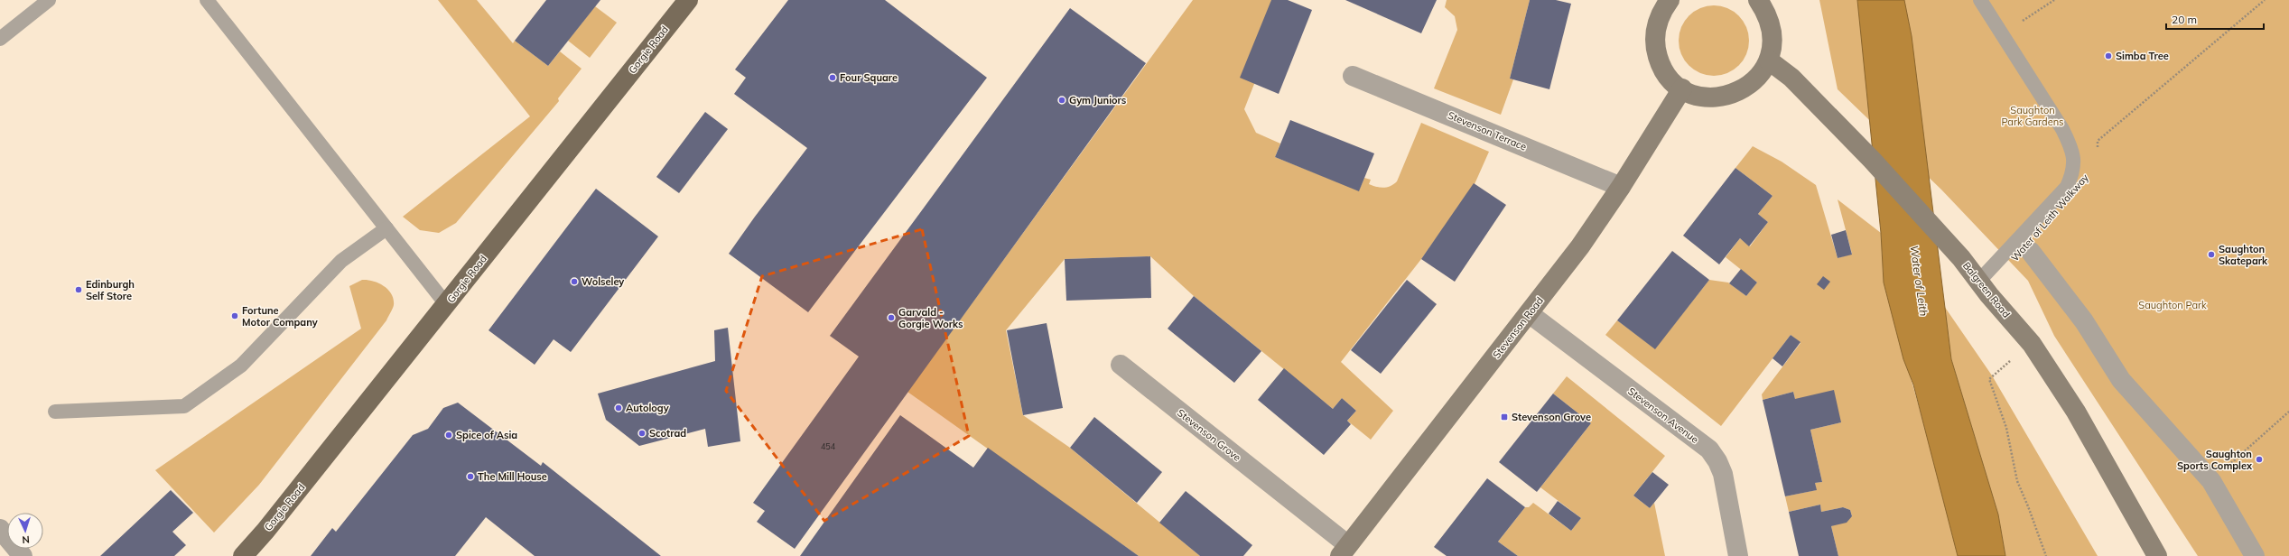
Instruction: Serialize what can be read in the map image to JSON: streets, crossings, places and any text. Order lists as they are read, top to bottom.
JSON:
{
  "streets": {
    "main road": ["Gorgie Road"],
    "street": [
      "Stevenson Terrace",
      "Balgreen Road",
      "Stevenson Road",
      "Stevenson Avenue",
      "Stevenson Grove"
    ]
  },
  "crossings": [
    ["Stevenson Terrace", "Stevenson Road"],
    ["Stevenson Road", "Stevenson Avenue"],
    ["Stevenson Road", "Stevenson Grove"]
  ],
  "water": ["Water of Leith"],
  "parks": ["Saughton Park Gardens", "Saughton Park"],
  "places": {
    "other": [
      "Simba Tree",
      "Four Square",
      "Gym Juniors",
      "Saughton Skatepark",
      "Wolseley",
      "Edinburgh Self Store",
      "Fortune Motor Company",
      "Garvald - Gorgie Works",
      "Autology",
      "Scotrad",
      "Spice of Asia",
      "Saughton Sports Complex",
      "The Mill House"
    ],
    "transit": ["Stevenson Grove"]
  },
  "house_numbers": ["454"],
  "scale_bar": "20 m",
  "north": "bottom"
}
